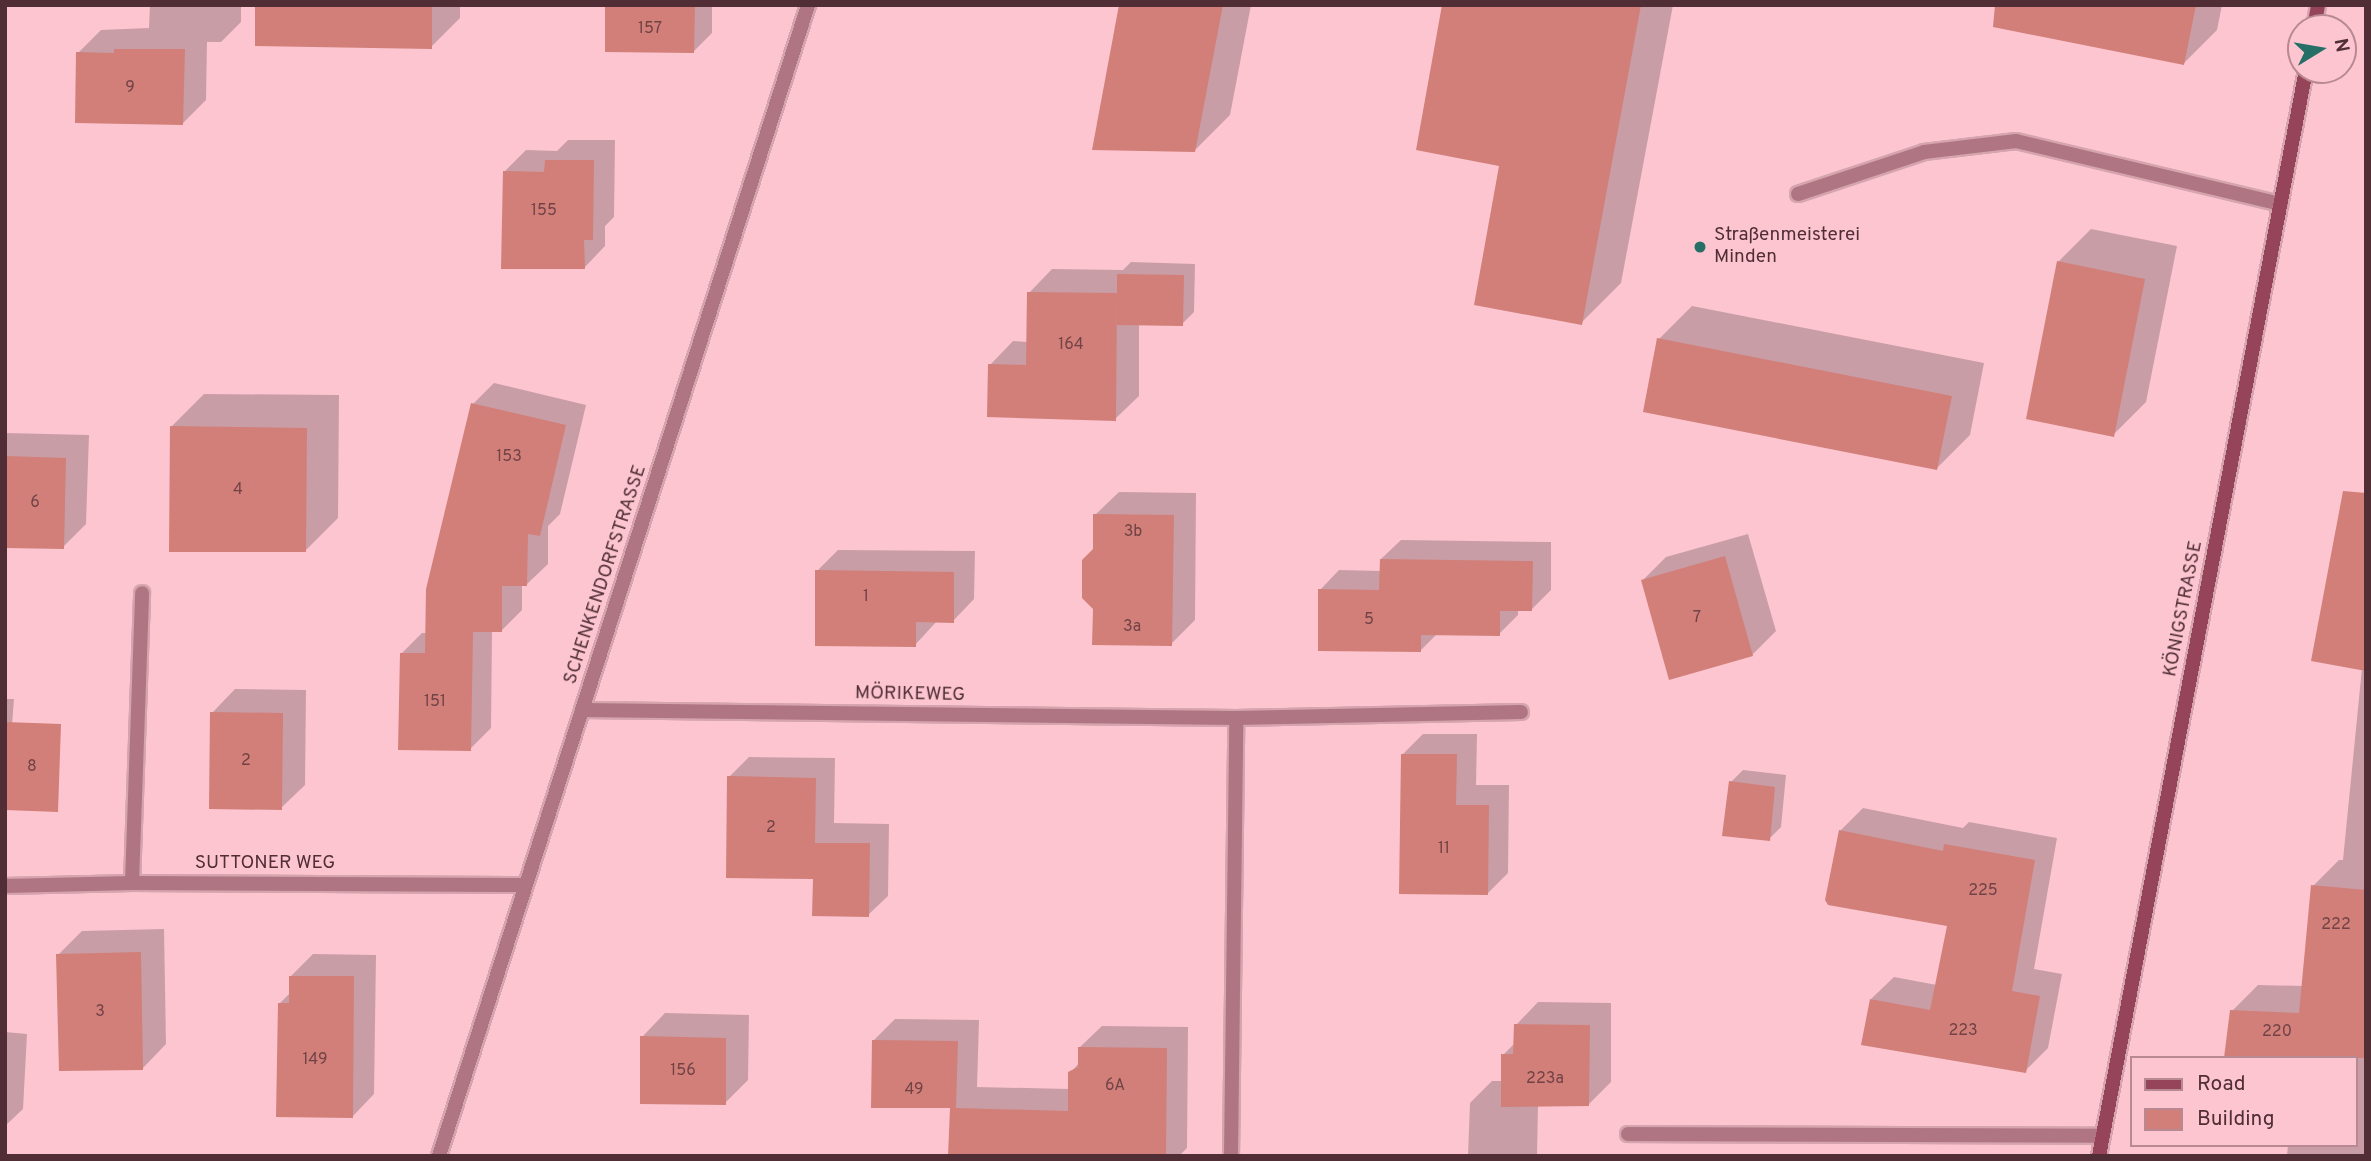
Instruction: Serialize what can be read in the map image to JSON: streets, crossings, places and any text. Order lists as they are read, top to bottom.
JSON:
{
  "streets": {
    "main road": ["KÖNIGSTRASSE"],
    "street": ["SCHENKENDORFSTRASSE", "MÖRIKEWEG", "SUTTONER WEG"]
  },
  "crossings": [
    ["SCHENKENDORFSTRASSE", "MÖRIKEWEG"],
    ["SCHENKENDORFSTRASSE", "SUTTONER WEG"]
  ],
  "places": ["Straßenmeisterei Minden"],
  "house_numbers": [
    "157",
    "9",
    "155",
    "164",
    "153",
    "4",
    "6",
    "3b",
    "1",
    "7",
    "5",
    "3a",
    "151",
    "2",
    "8",
    "2",
    "11",
    "225",
    "222",
    "3",
    "223",
    "220",
    "149",
    "156",
    "223a",
    "6A",
    "49"
  ],
  "legend": ["Road", "Building"],
  "north": "right"
}
